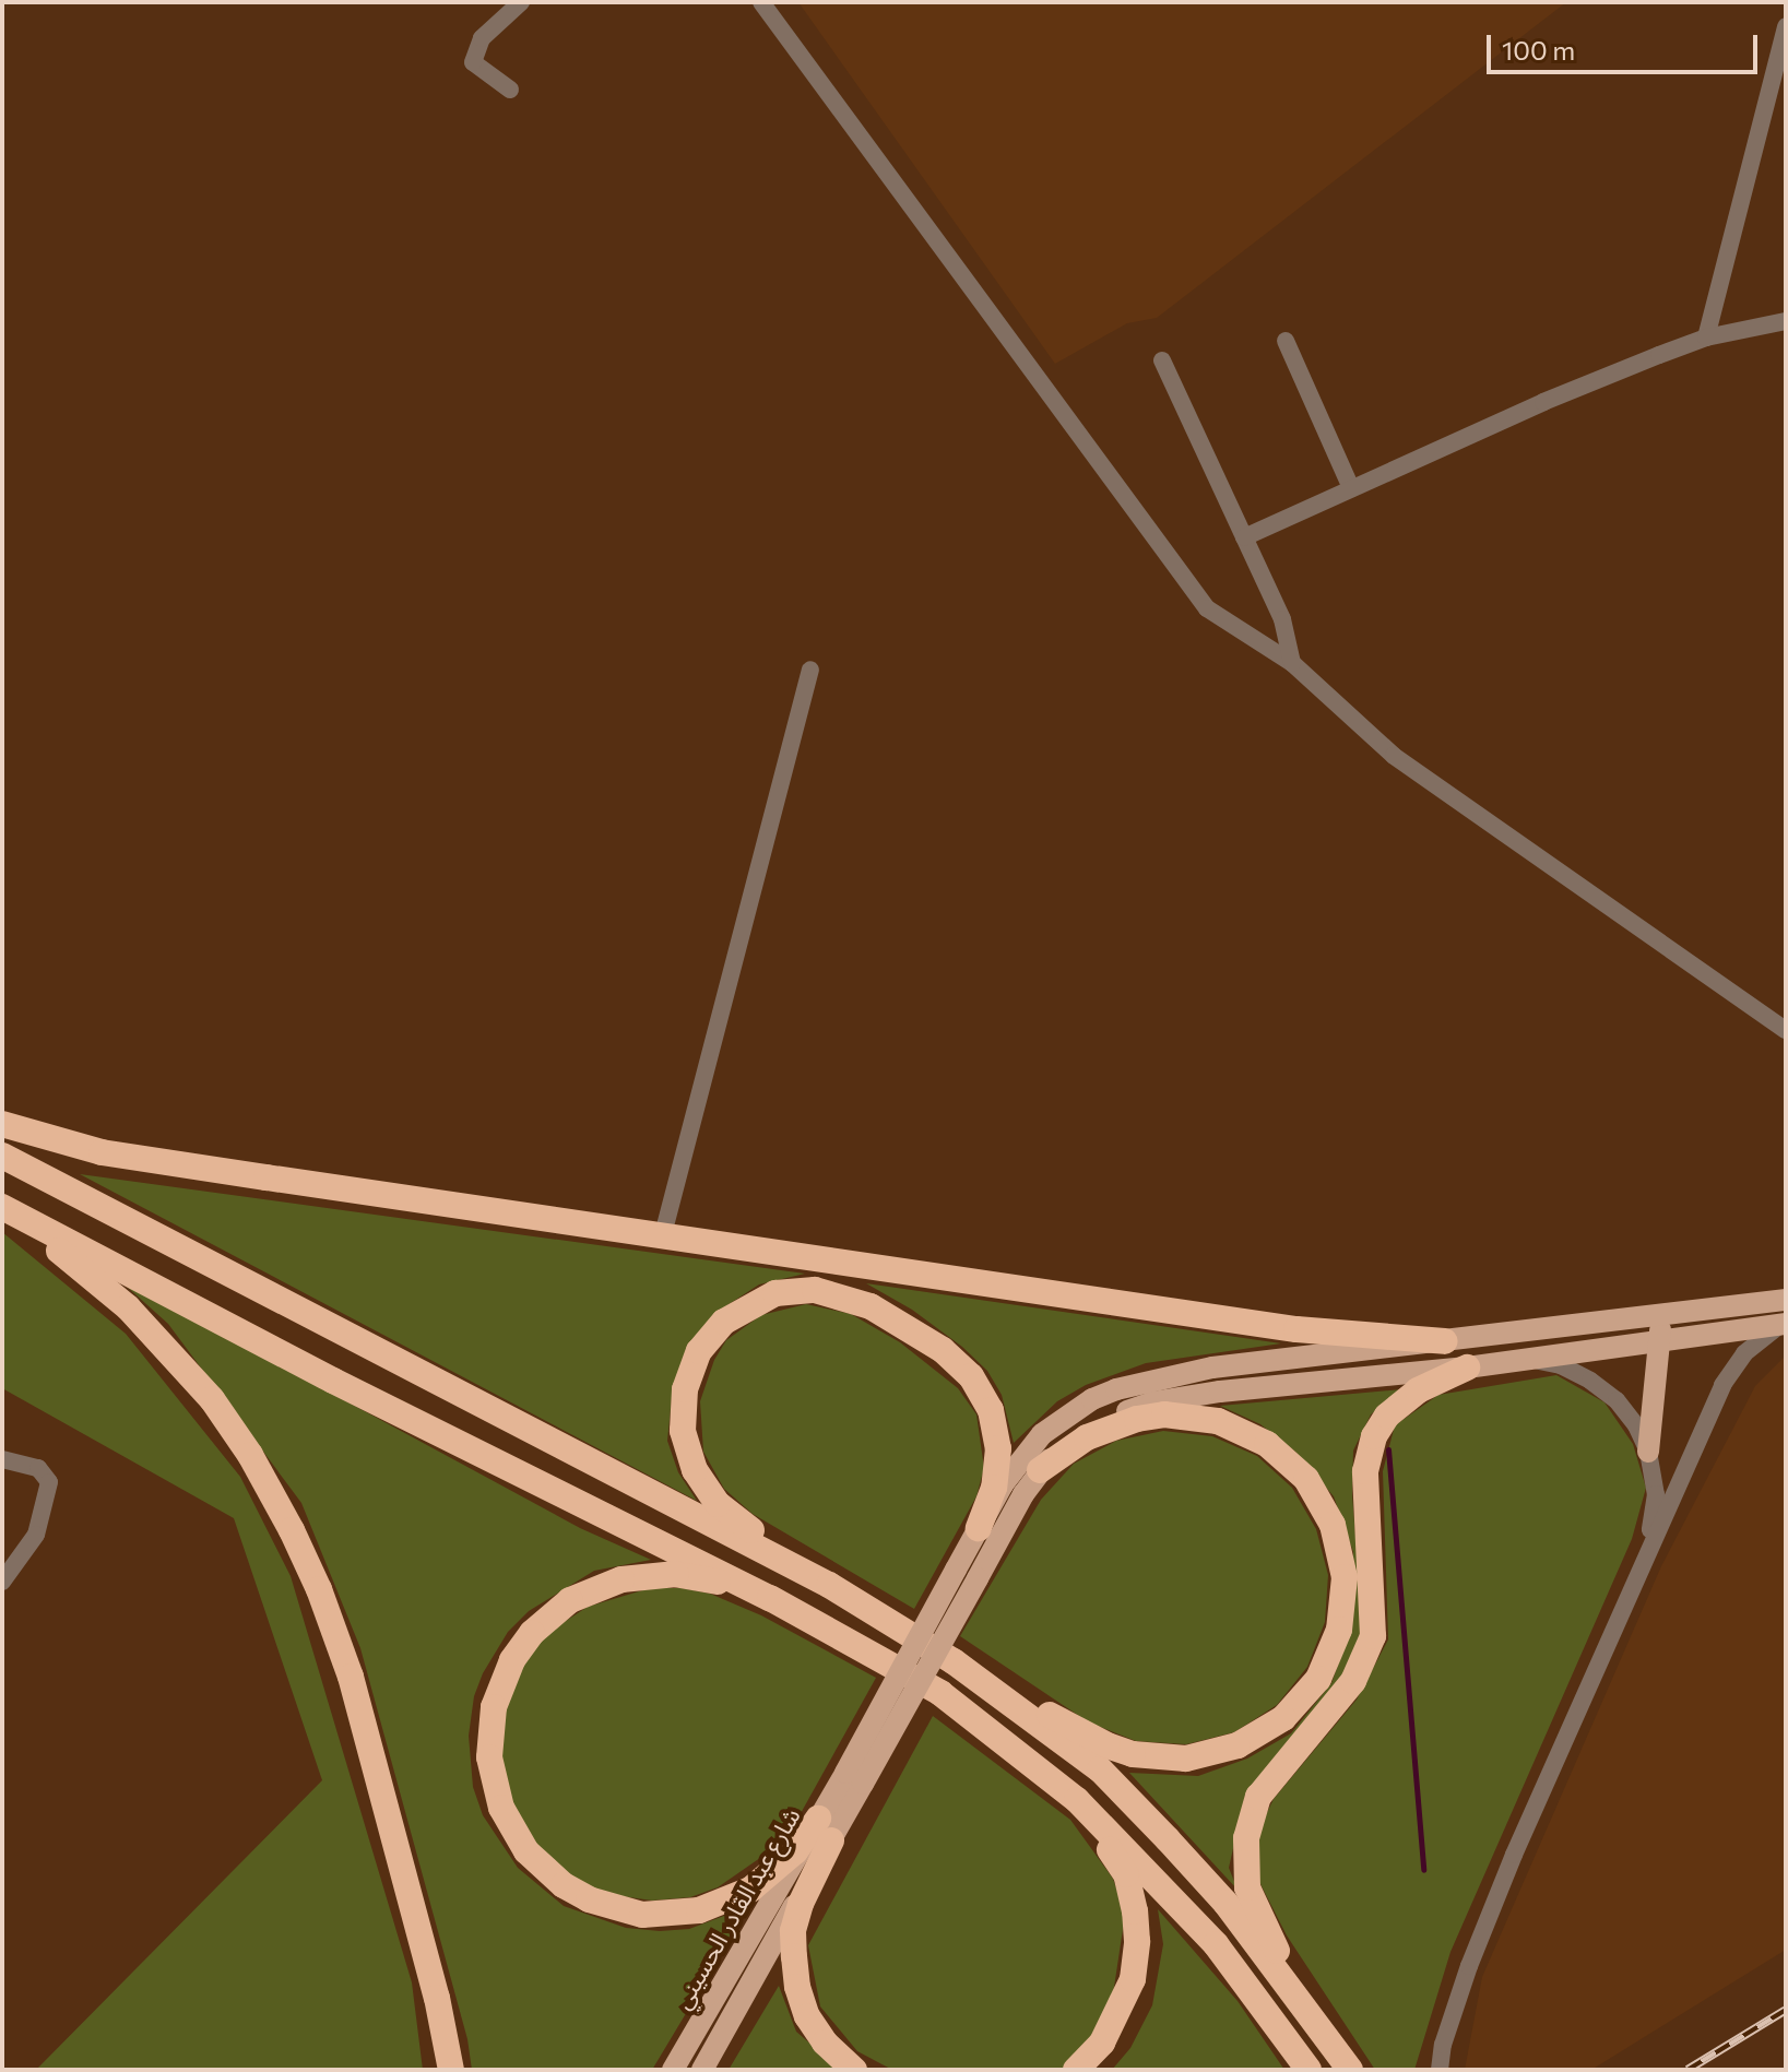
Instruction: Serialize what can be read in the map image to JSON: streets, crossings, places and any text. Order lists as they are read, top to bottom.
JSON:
{
  "streets": {
    "main road": ["شارع عبد القادر الحسيني"]
  },
  "scale_bar": "100 m"
}
